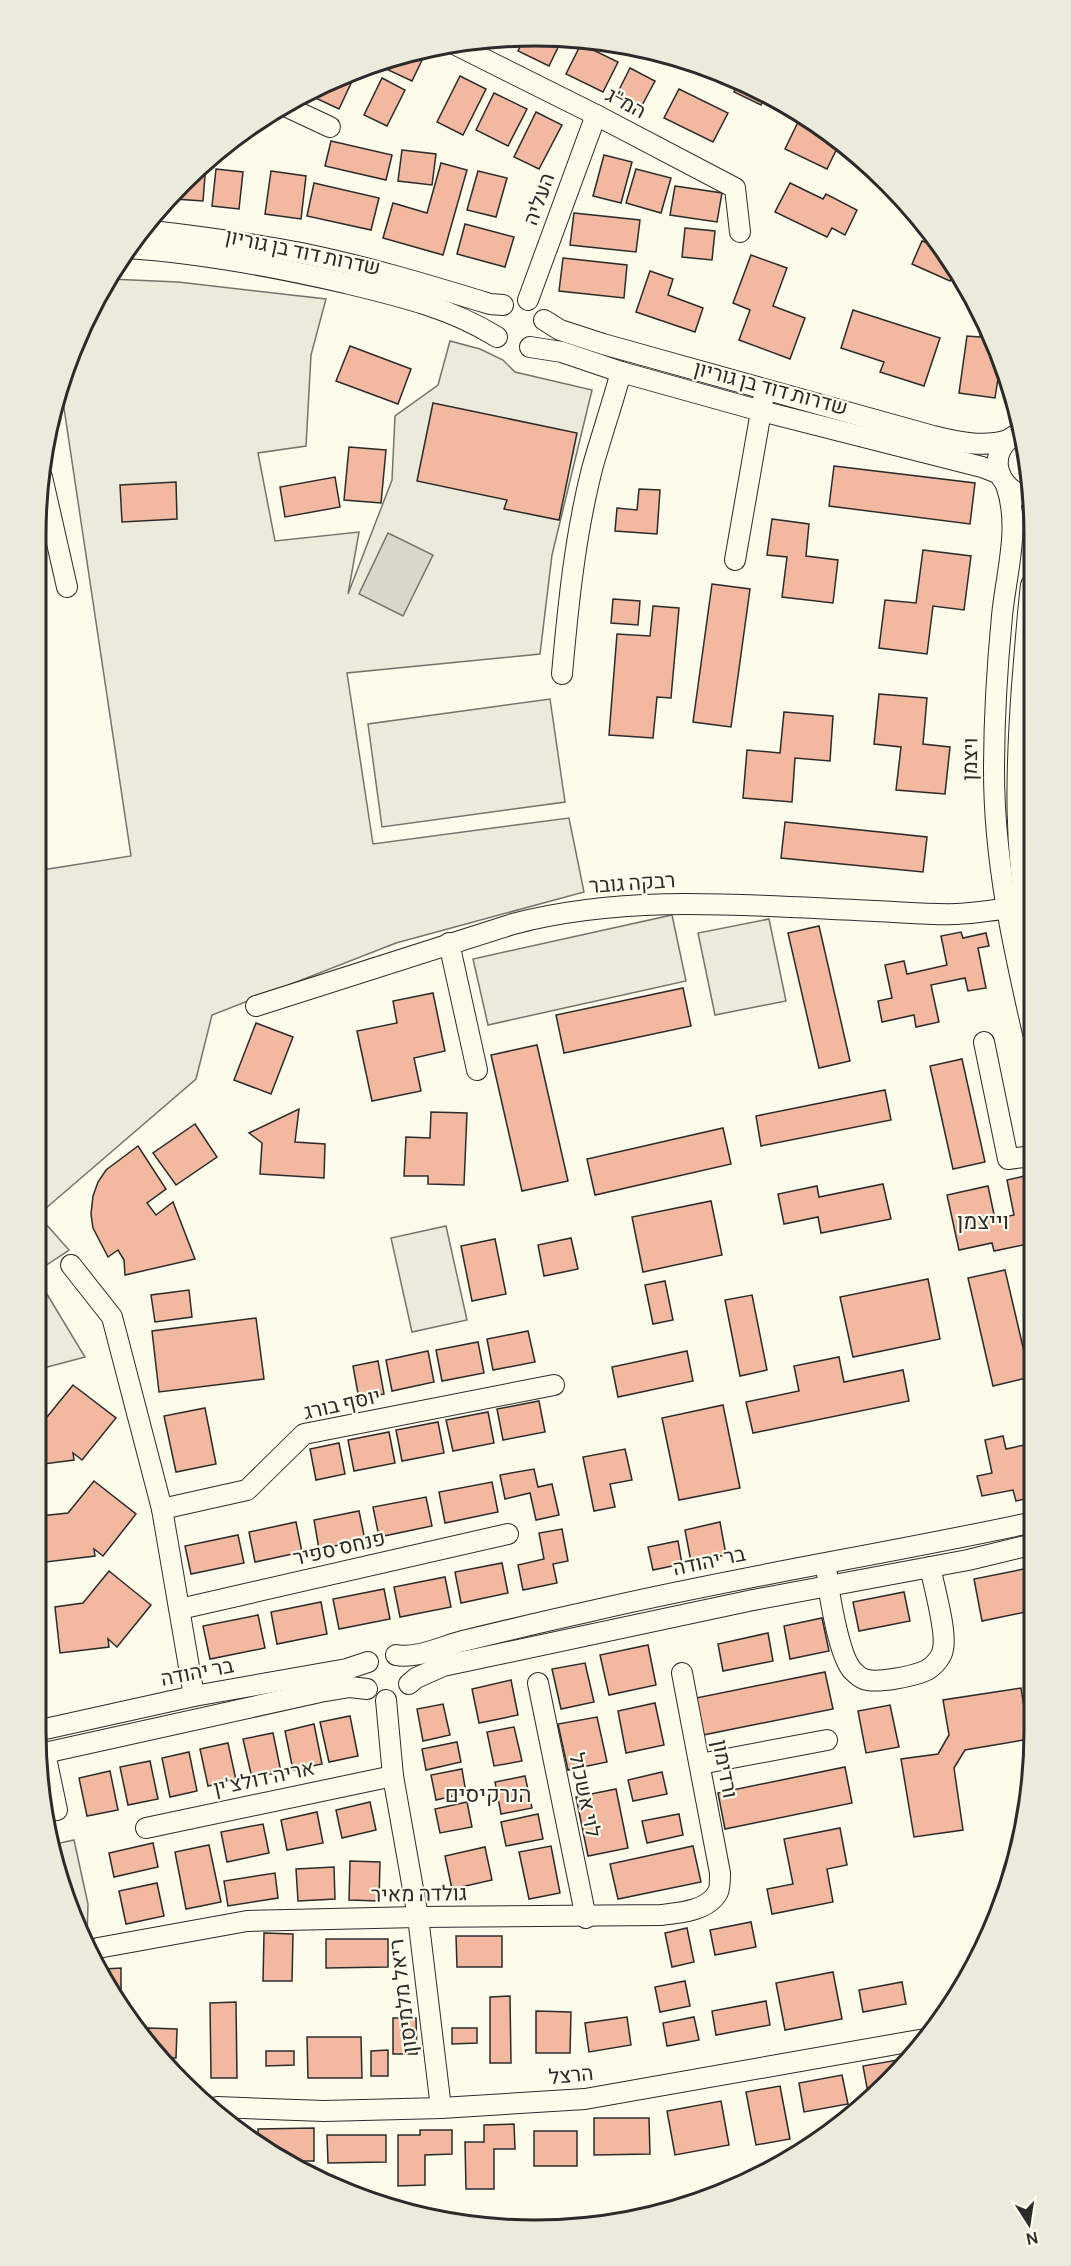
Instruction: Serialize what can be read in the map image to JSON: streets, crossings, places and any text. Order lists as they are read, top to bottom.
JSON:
{
  "streets": {
    "street": [
      "המ\"ג",
      "העליה",
      "שדרות דוד בן גוריון",
      "ויצמן",
      "רבקה גובר",
      "יוסף בורג",
      "פנחס ספיר",
      "בר יהודה",
      "ורדימון",
      "אריה דולצ'ין",
      "לוי אשכול",
      "גולדה מאיר",
      "ריאל מלמיסון",
      "הרצל"
    ]
  },
  "crossings": [
    ["המ\"ג", "העליה"],
    ["העליה", "שדרות דוד בן גוריון"],
    ["שדרות דוד בן גוריון", "ויצמן"],
    ["ויצמן", "רבקה גובר"],
    ["בר יהודה", "ריאל מלמיסון"],
    ["ורדימון", "גולדה מאיר"],
    ["אריה דולצ'ין", "ריאל מלמיסון"],
    ["לוי אשכול", "גולדה מאיר"],
    ["גולדה מאיר", "ריאל מלמיסון"],
    ["ריאל מלמיסון", "הרצל"]
  ],
  "districts": ["וייצמן", "הנרקיסים"],
  "north": "bottom"
}
